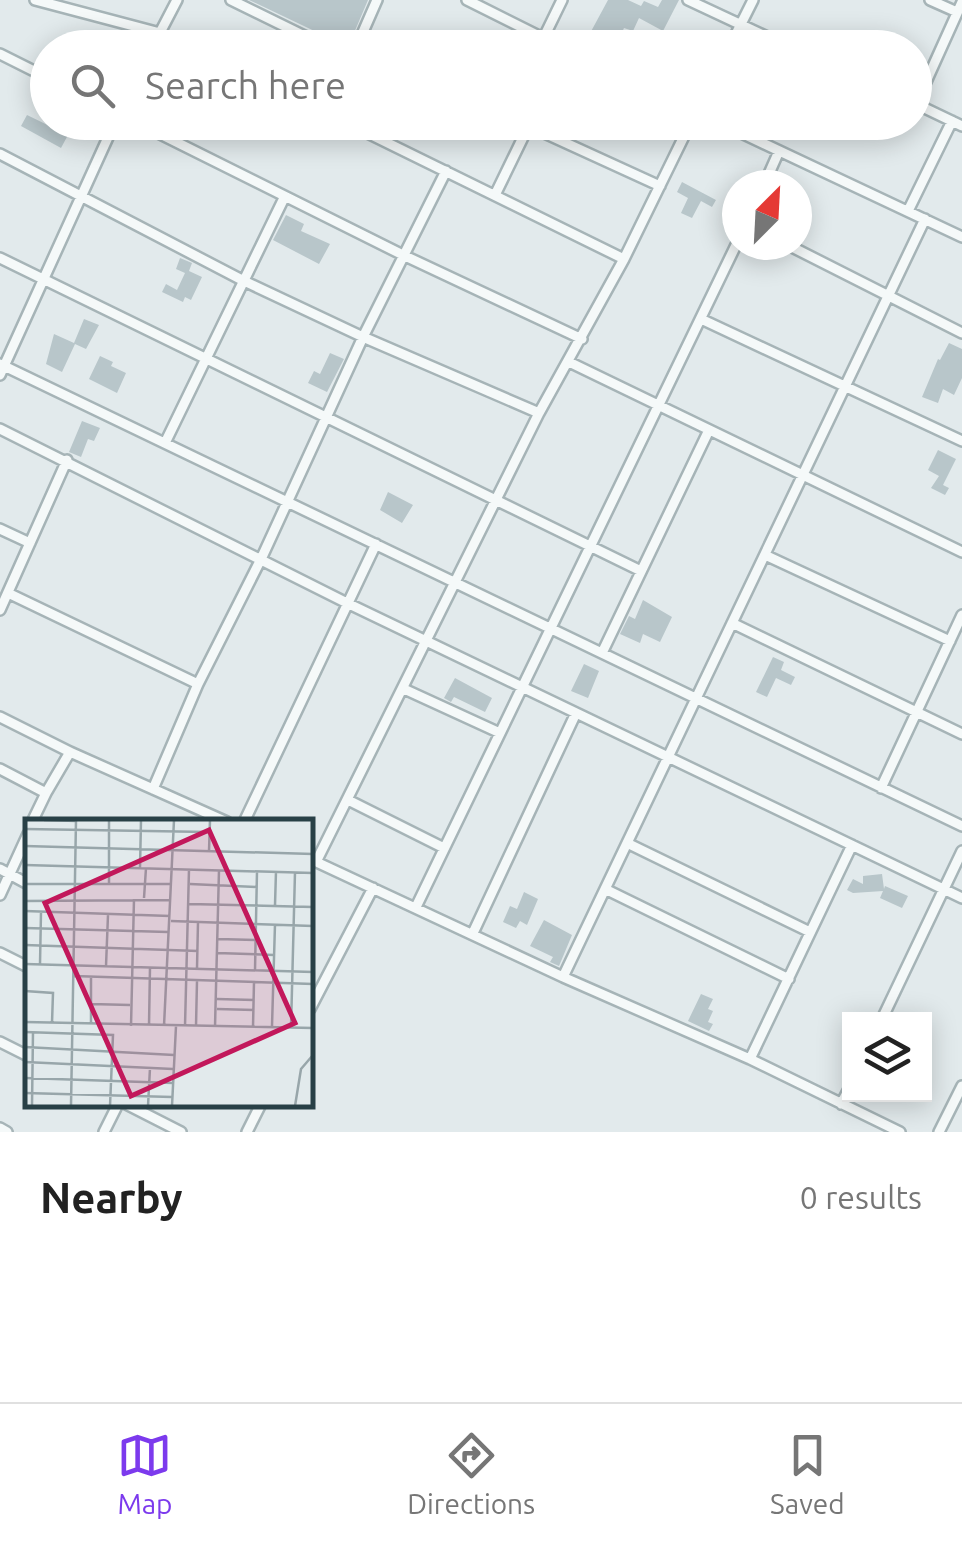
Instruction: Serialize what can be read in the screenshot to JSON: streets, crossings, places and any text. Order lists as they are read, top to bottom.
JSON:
{
  "north": "top right",
  "page": {
    "search": "Search here",
    "heading": ["Nearby", "0 results"],
    "nav": ["Map", "Directions", "Saved"]
  }
}
